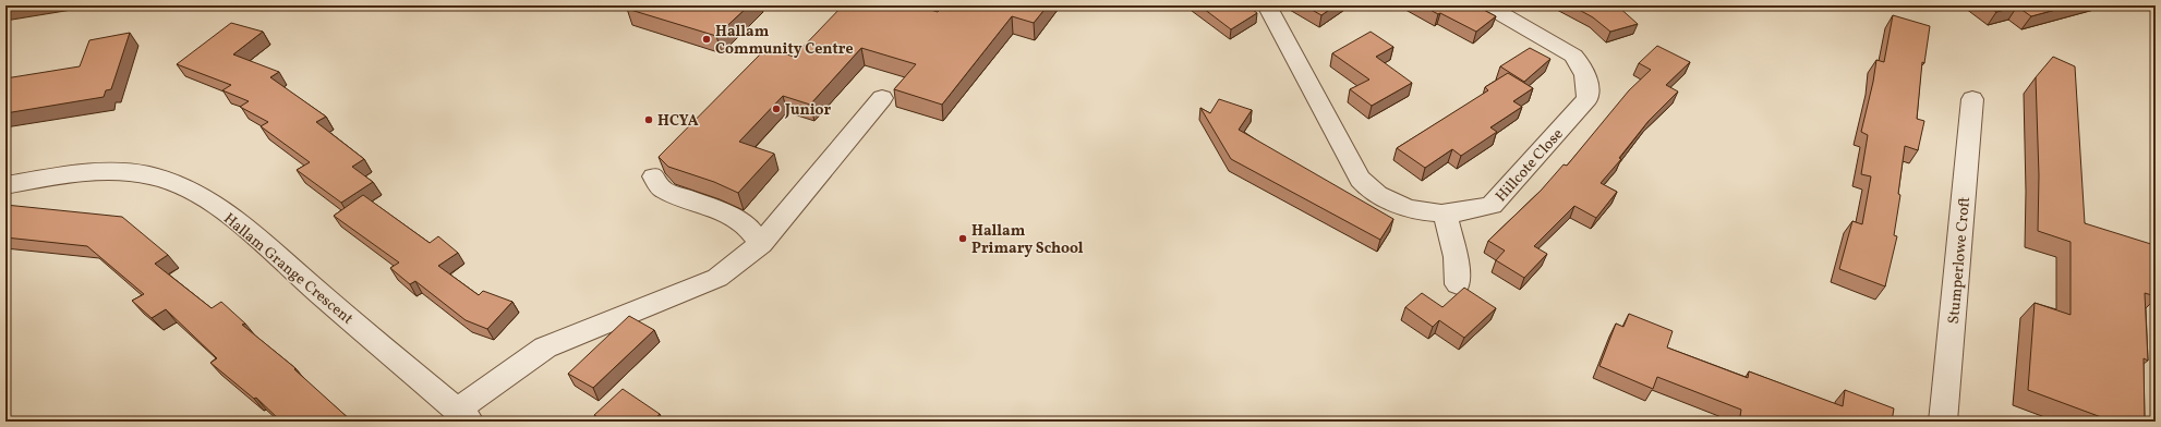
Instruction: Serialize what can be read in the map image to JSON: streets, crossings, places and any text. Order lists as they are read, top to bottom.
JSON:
{
  "streets": {
    "street": ["Hillcote Close", "Stumperlowe Croft", "Hallam Grange Crescent"]
  },
  "places": [
    "Hallam Community Centre",
    "Junior",
    "HCYA",
    "Hallam Primary School"
  ]
}
